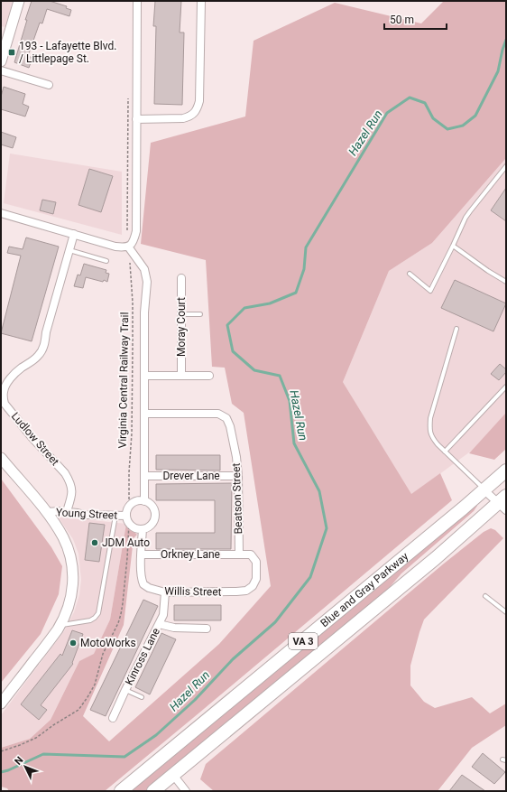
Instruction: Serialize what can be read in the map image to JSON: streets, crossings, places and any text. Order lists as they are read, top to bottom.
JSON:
{
  "streets": {
    "highway": ["Blue and Gray Parkway", "VA 3"],
    "street": [
      "Moray Court",
      "Ludlow Street",
      "Drever Lane",
      "Beatson Street",
      "Young Street",
      "Orkney Lane",
      "Willis Street",
      "Kinross Lane"
    ],
    "path": ["Virginia Central Railway Trail"]
  },
  "crossings": [
    ["Ludlow Street", "Young Street"],
    ["Drever Lane", "Beatson Street"],
    ["Beatson Street", "Orkney Lane"],
    ["Beatson Street", "Willis Street"],
    ["Young Street", "Willis Street"],
    ["Orkney Lane", "Willis Street"],
    ["Willis Street", "Kinross Lane"]
  ],
  "water": ["Hazel Run"],
  "places": {
    "transit": ["193 - Lafayette Blvd. / Littlepage St."],
    "other": ["JDM Auto", "MotoWorks"]
  },
  "scale_bar": "50 m",
  "north": "top left"
}
